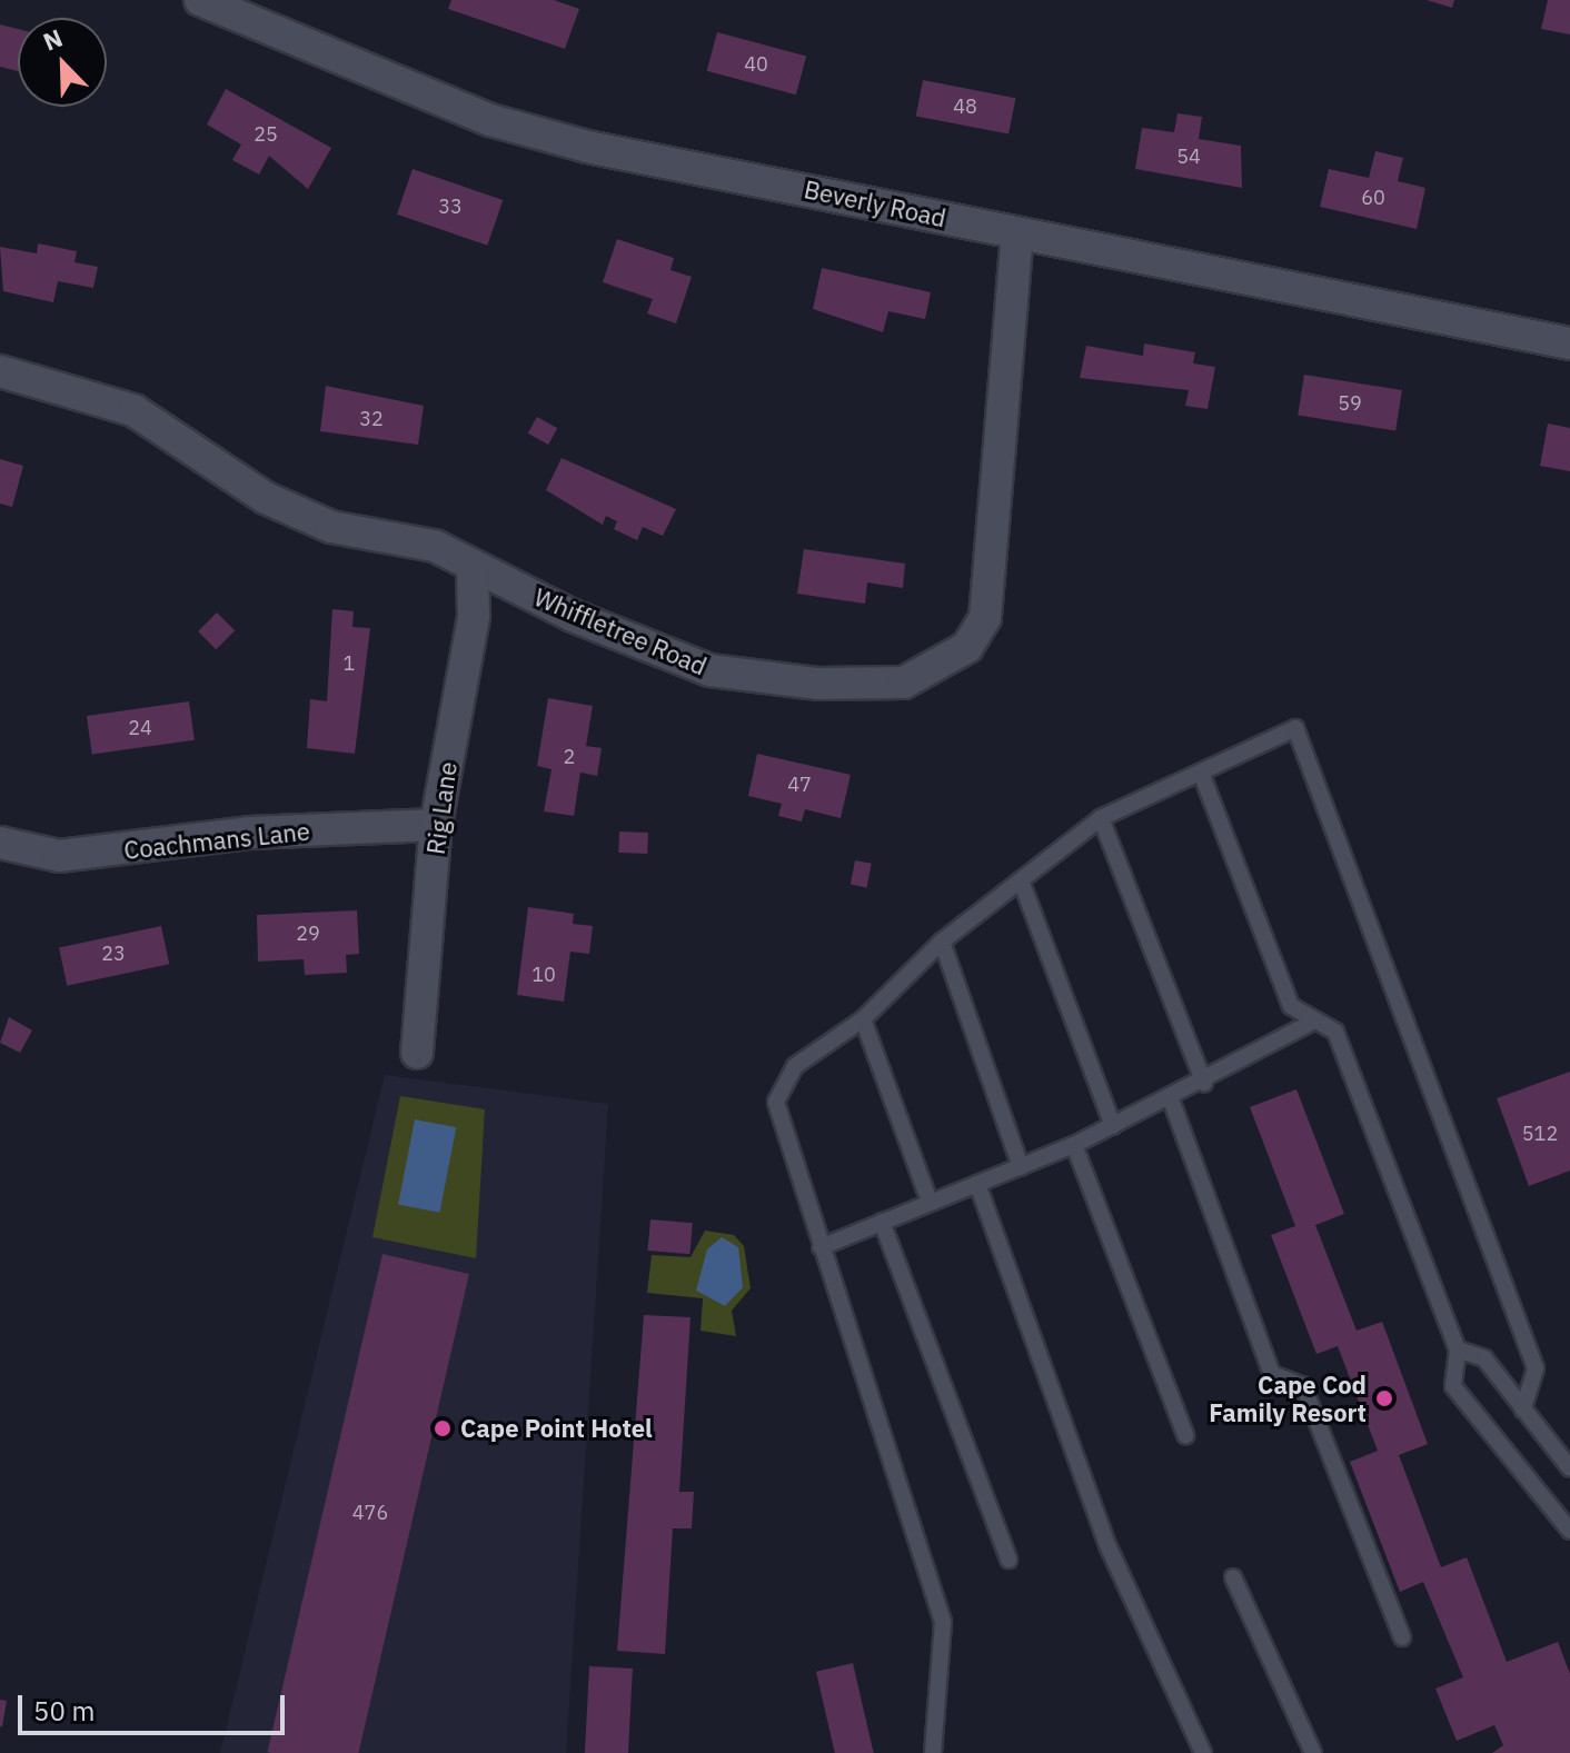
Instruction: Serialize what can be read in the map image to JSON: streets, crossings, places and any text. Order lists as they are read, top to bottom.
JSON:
{
  "streets": {
    "street": [
      "Beverly Road",
      "Whiffletree Road",
      "Rig Lane",
      "Coachmans Lane"
    ]
  },
  "crossings": [
    ["Beverly Road", "Whiffletree Road"],
    ["Whiffletree Road", "Rig Lane"],
    ["Rig Lane", "Coachmans Lane"]
  ],
  "places": ["Cape Cod Family Resort", "Cape Point Hotel"],
  "house_numbers": [
    "40",
    "48",
    "25",
    "54",
    "60",
    "33",
    "59",
    "32",
    "1",
    "24",
    "2",
    "47",
    "29",
    "23",
    "10",
    "512",
    "476"
  ],
  "scale_bar": "50 m",
  "north": "top left"
}
